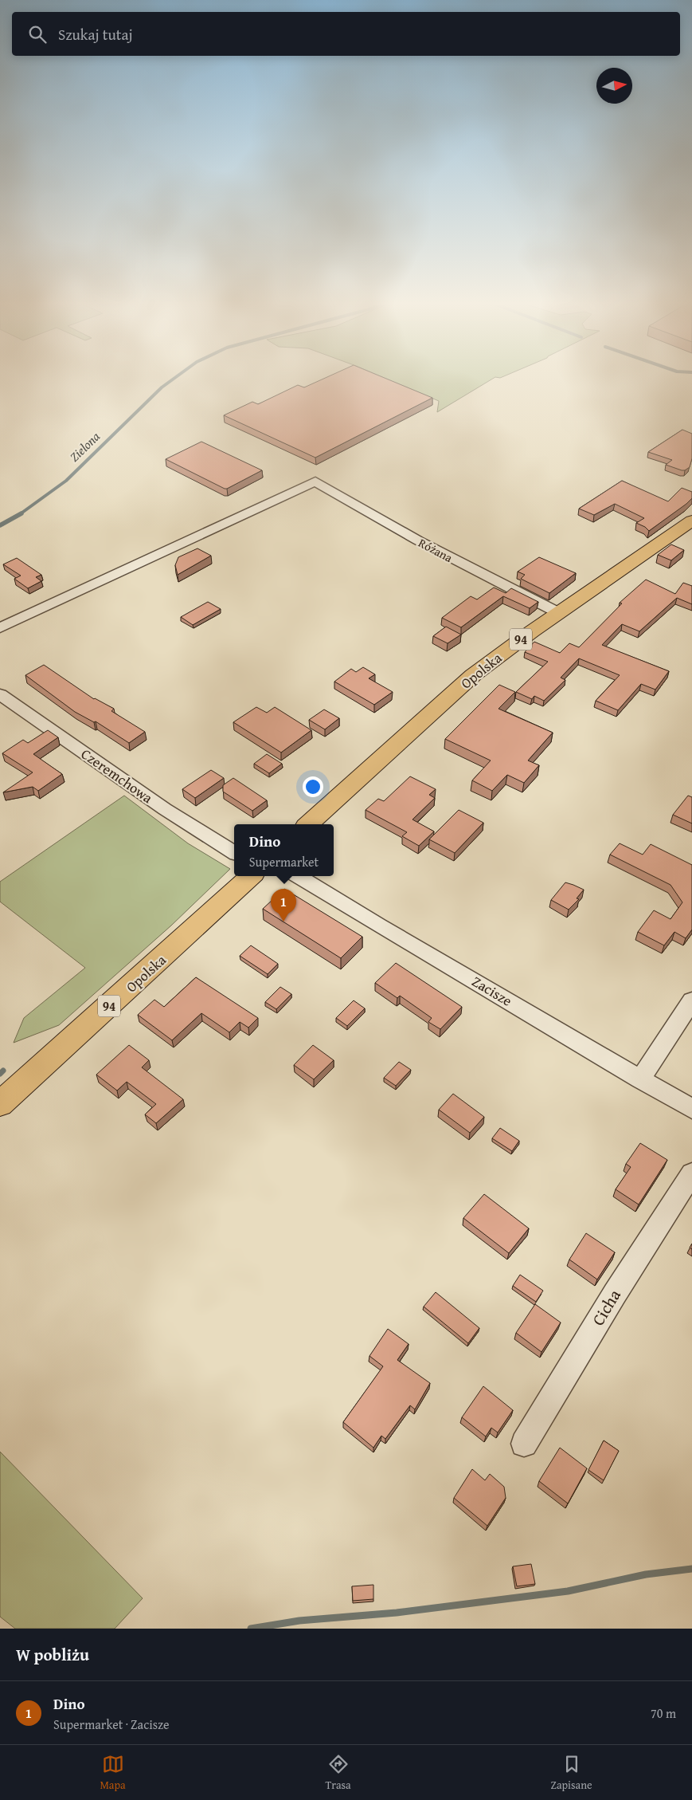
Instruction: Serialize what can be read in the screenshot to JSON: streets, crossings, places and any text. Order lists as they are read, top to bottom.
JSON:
{
  "streets": {
    "main road": ["94", "Opolska"],
    "street": [
      "Różana",
      "Czeremchowa",
      "Zacisze",
      "Cicha"
    ]
  },
  "crossings": [
    ["Różana", "Opolska"]
  ],
  "water": ["Zielona"],
  "north": "right",
  "page": {
    "search": "Szukaj tutaj",
    "popup": ["Dino", "Supermarket"],
    "pins": "1",
    "heading": "W pobliżu",
    "list": [
      {
        "mark": "1",
        "name": "Dino",
        "note": "Supermarket · Zacisze",
        "value": "70 m"
      }
    ],
    "nav": ["Mapa", "Trasa", "Zapisane"]
  }
}
